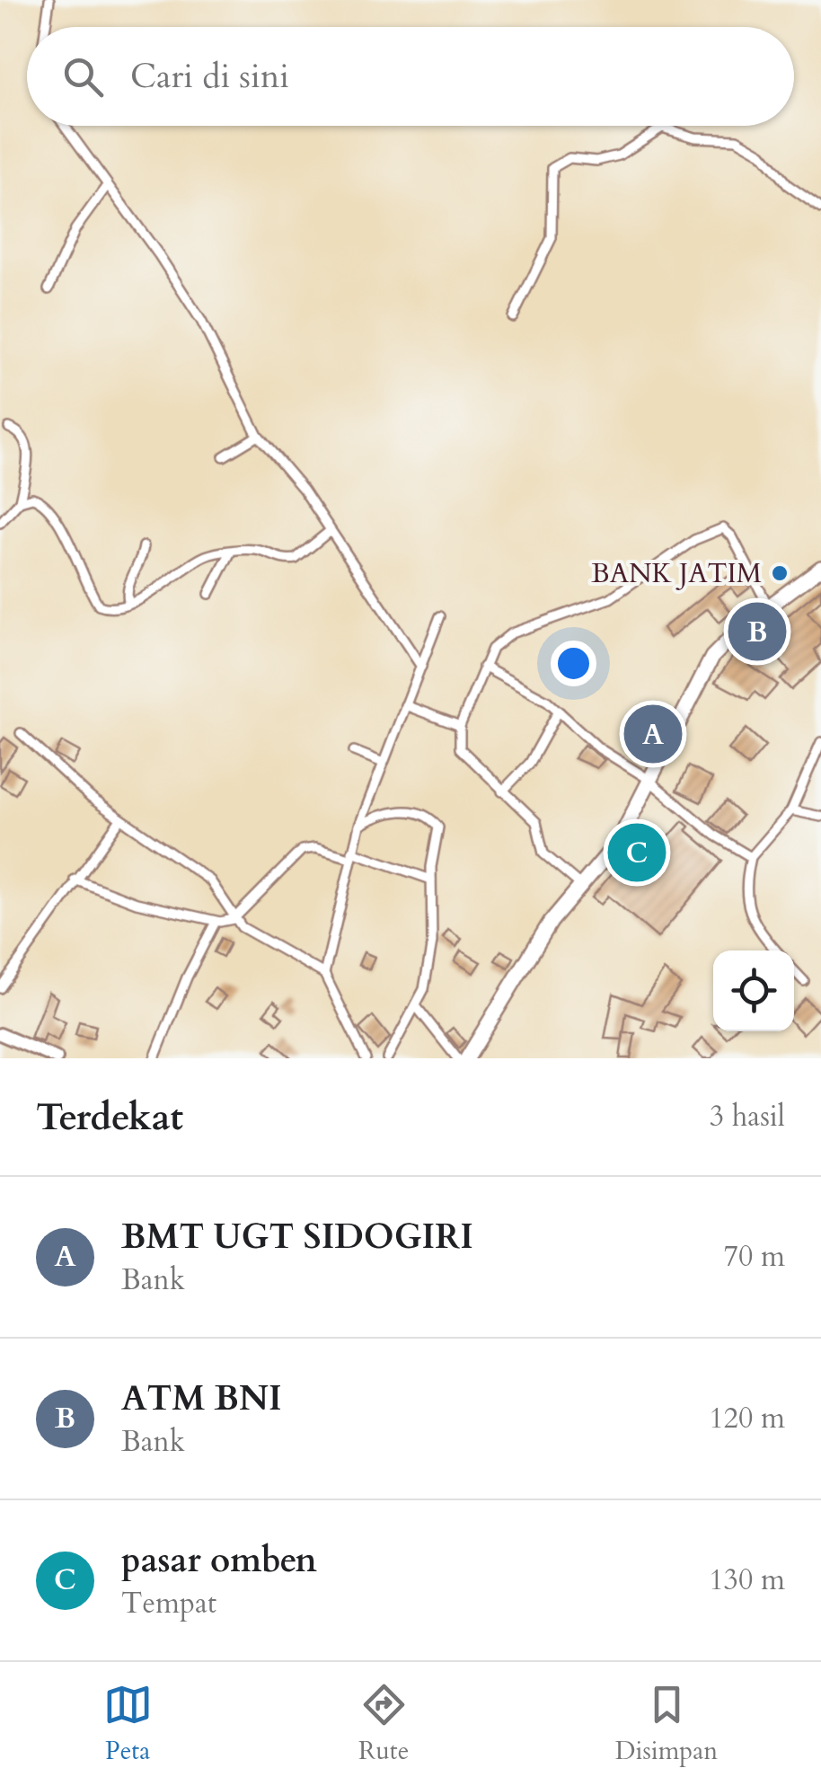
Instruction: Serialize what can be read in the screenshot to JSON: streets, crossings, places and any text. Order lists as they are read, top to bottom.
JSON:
{
  "places": ["BANK JATIM"],
  "page": {
    "search": "Cari di sini",
    "pins": ["B", "A", "C"],
    "heading": ["Terdekat", "3 hasil"],
    "list": [
      {
        "mark": "A",
        "name": "BMT UGT SIDOGIRI",
        "note": "Bank",
        "value": "70 m"
      },
      {
        "mark": "B",
        "name": "ATM BNI",
        "note": "Bank",
        "value": "120 m"
      },
      {
        "mark": "C",
        "name": "pasar omben",
        "note": "Tempat",
        "value": "130 m"
      }
    ],
    "nav": ["Peta", "Rute", "Disimpan"]
  }
}
